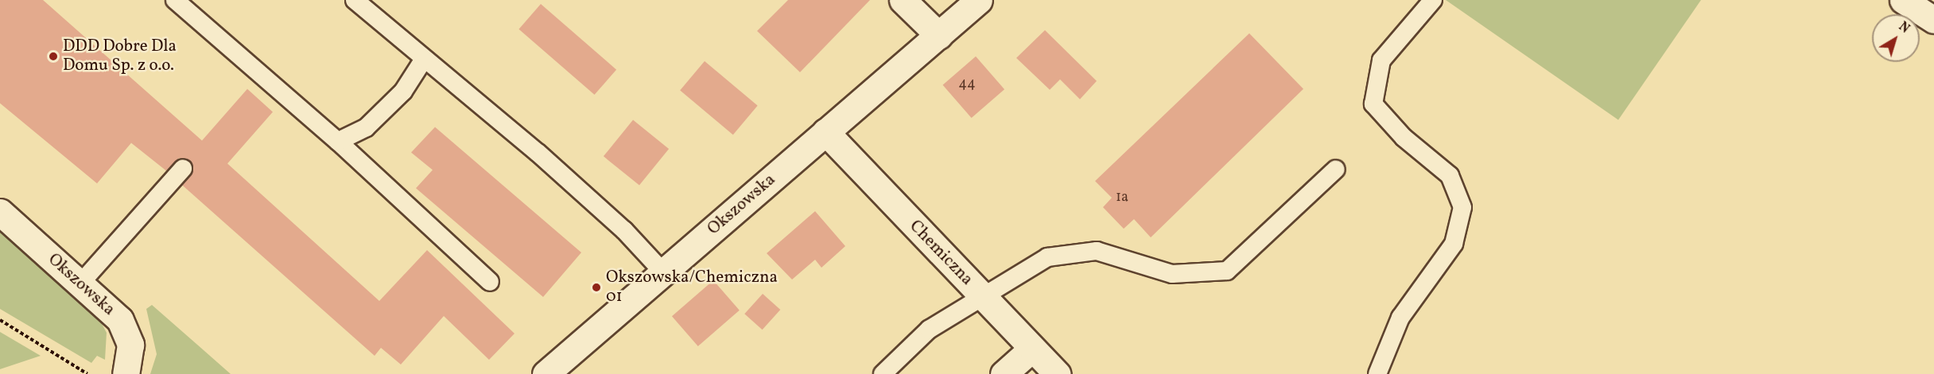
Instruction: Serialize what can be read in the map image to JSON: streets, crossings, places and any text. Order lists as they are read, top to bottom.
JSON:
{
  "streets": {
    "street": ["Okszowska", "Chemiczna"]
  },
  "crossings": [
    ["Okszowska", "Chemiczna"]
  ],
  "places": ["DDD Dobre Dla Domu Sp. z o.o.", "Okszowska/Chemiczna 01"],
  "house_numbers": ["44", "1a"],
  "north": "top right"
}
